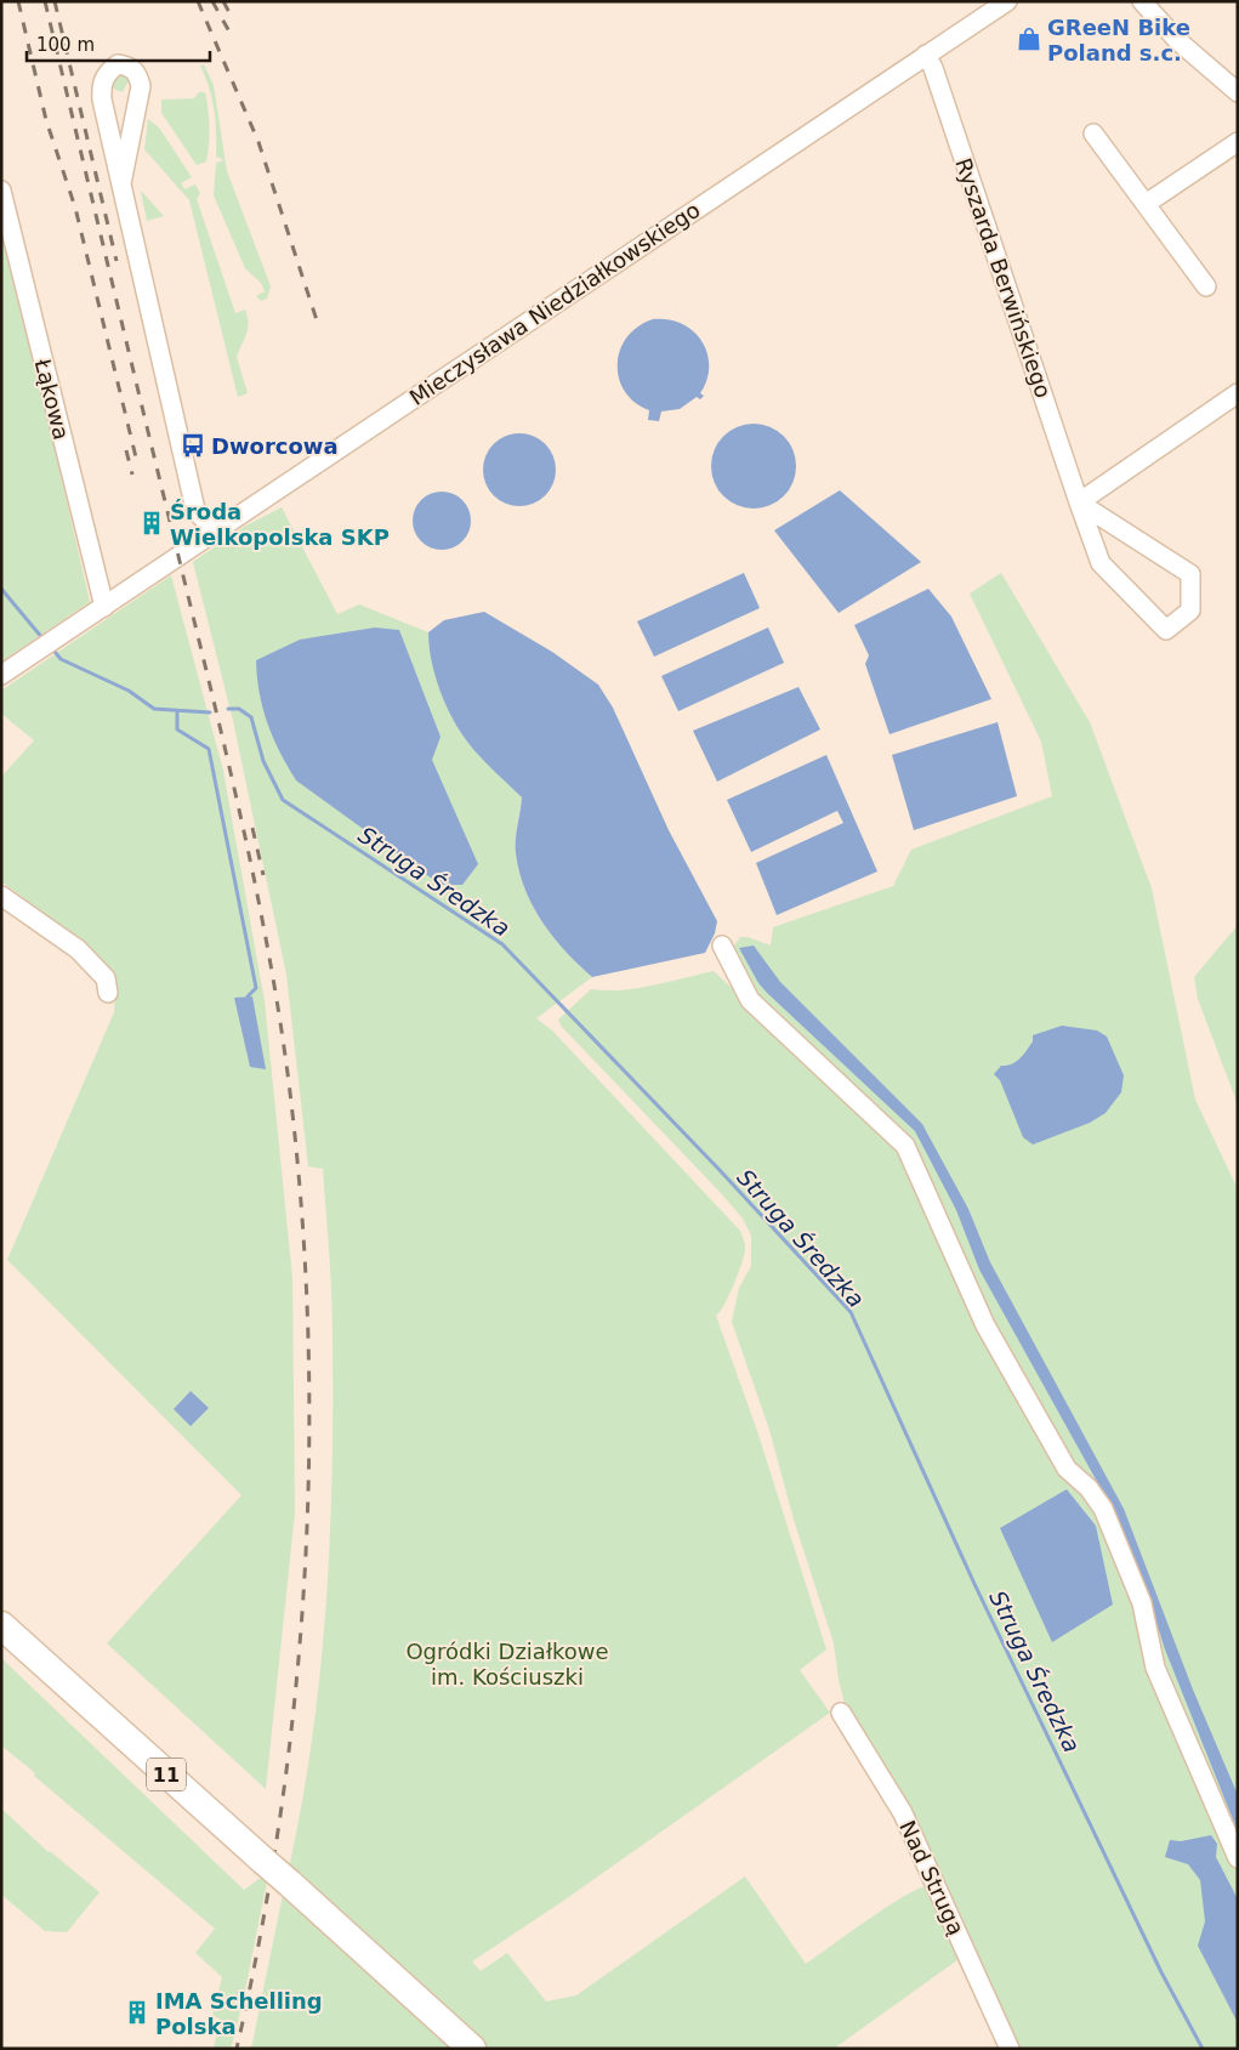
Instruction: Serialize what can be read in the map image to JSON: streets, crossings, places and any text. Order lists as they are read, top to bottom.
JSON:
{
  "streets": {
    "highway": ["11"],
    "street": [
      "Ryszarda Berwińskiego",
      "Mieczysława Niedziałkowskiego",
      "Łąkowa",
      "Nad Strugą"
    ]
  },
  "crossings": [
    ["Ryszarda Berwińskiego", "Mieczysława Niedziałkowskiego"],
    ["Mieczysława Niedziałkowskiego", "Łąkowa"]
  ],
  "water": ["Struga Średzka"],
  "parks": ["Ogródki Działkowe im. Kościuszki"],
  "places": {
    "shop": ["GReeN Bike Poland s.c."],
    "bus stop": ["Dworcowa"],
    "building": ["Środa Wielkopolska SKP", "IMA Schelling Polska"]
  },
  "scale_bar": "100 m"
}
